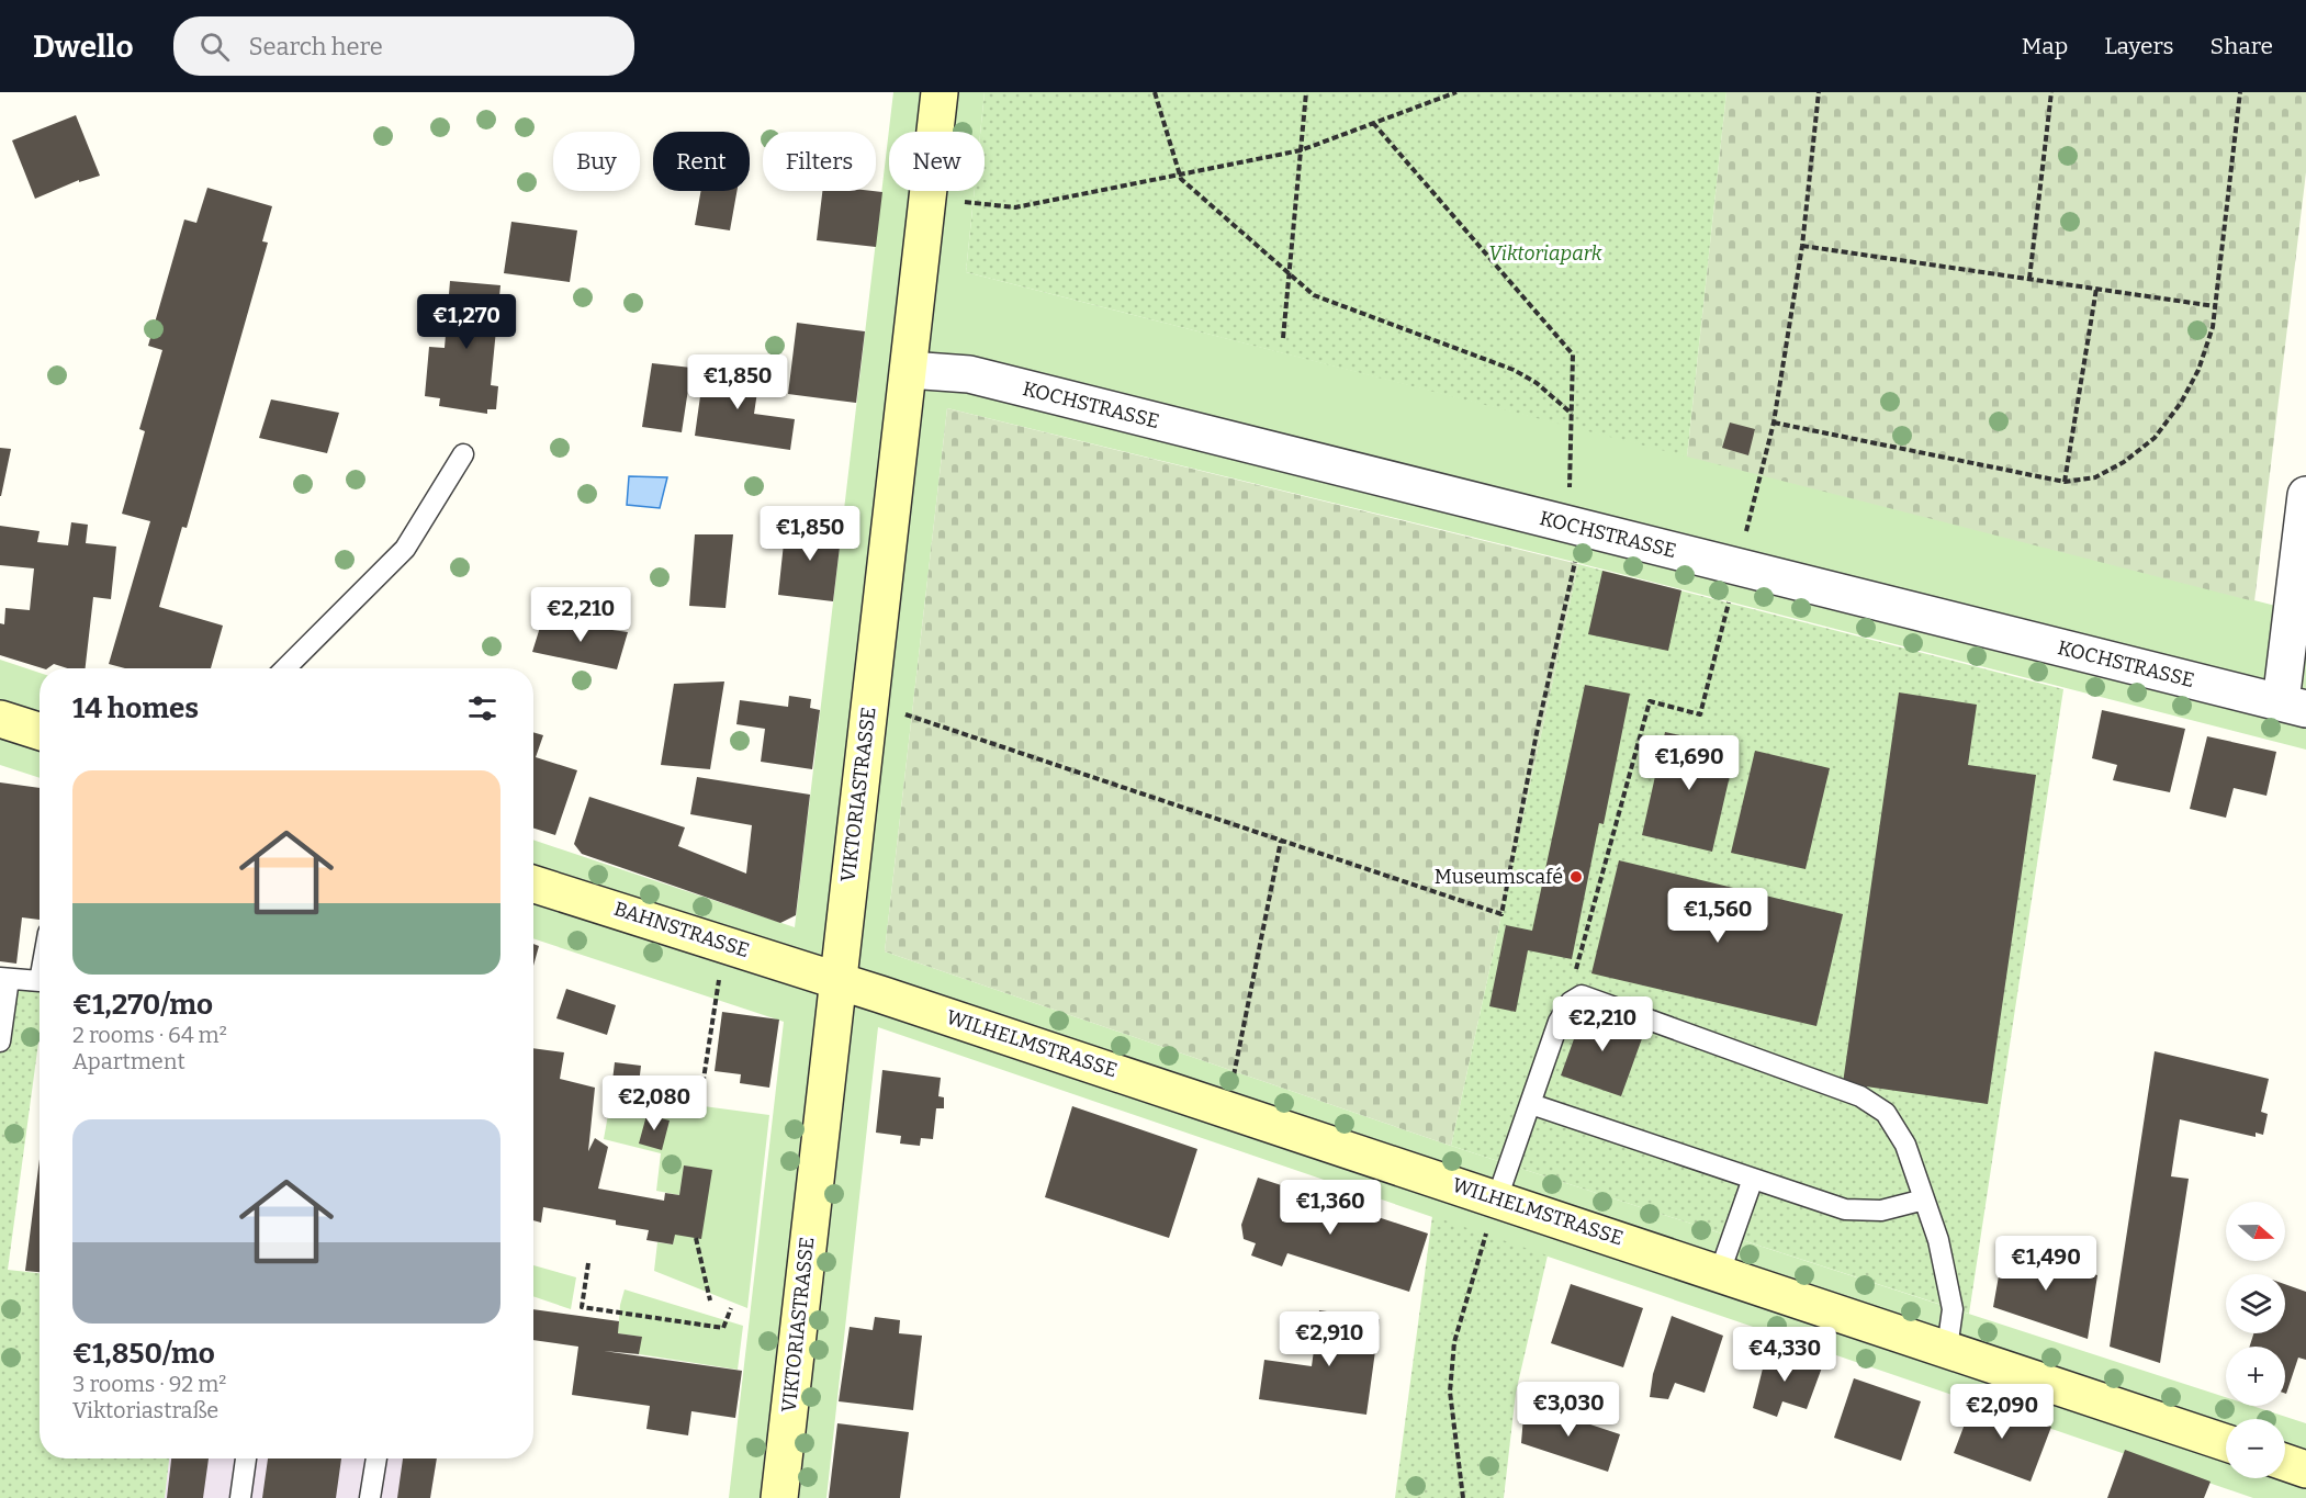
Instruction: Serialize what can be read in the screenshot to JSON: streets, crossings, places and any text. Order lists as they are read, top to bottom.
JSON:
{
  "streets": {
    "street": [
      "KOCHSTRASSE",
      "VIKTORIASTRASSE",
      "BAHNSTRASSE",
      "WILHELMSTRASSE"
    ]
  },
  "crossings": [
    ["KOCHSTRASSE", "VIKTORIASTRASSE"],
    ["VIKTORIASTRASSE", "BAHNSTRASSE"],
    ["VIKTORIASTRASSE", "WILHELMSTRASSE"],
    ["BAHNSTRASSE", "WILHELMSTRASSE"]
  ],
  "parks": ["Viktoriapark"],
  "places": ["Museumscafé"],
  "north": "right",
  "page": {
    "header": "Dwello",
    "search": "Search here",
    "nav": ["Map", "Layers", "Share"],
    "chip": [
      "Buy",
      "Rent",
      "Filters",
      "New"
    ],
    "price": [
      "€1,270",
      "€1,850",
      "€1,850",
      "€2,210",
      "€1,690",
      "€1,560",
      "€2,210",
      "€2,080",
      "€1,360",
      "€1,490",
      "€2,910",
      "€4,330",
      "€3,030",
      "€2,090"
    ],
    "heading": "14 homes",
    "list": [
      {
        "name": "€1,270/mo",
        "note": "2 rooms · 64 m² · Apartment"
      },
      {
        "name": "€1,850/mo",
        "note": "3 rooms · 92 m² · Viktoriastraße"
      }
    ],
    "map_buttons": ["+", "−"]
  }
}
